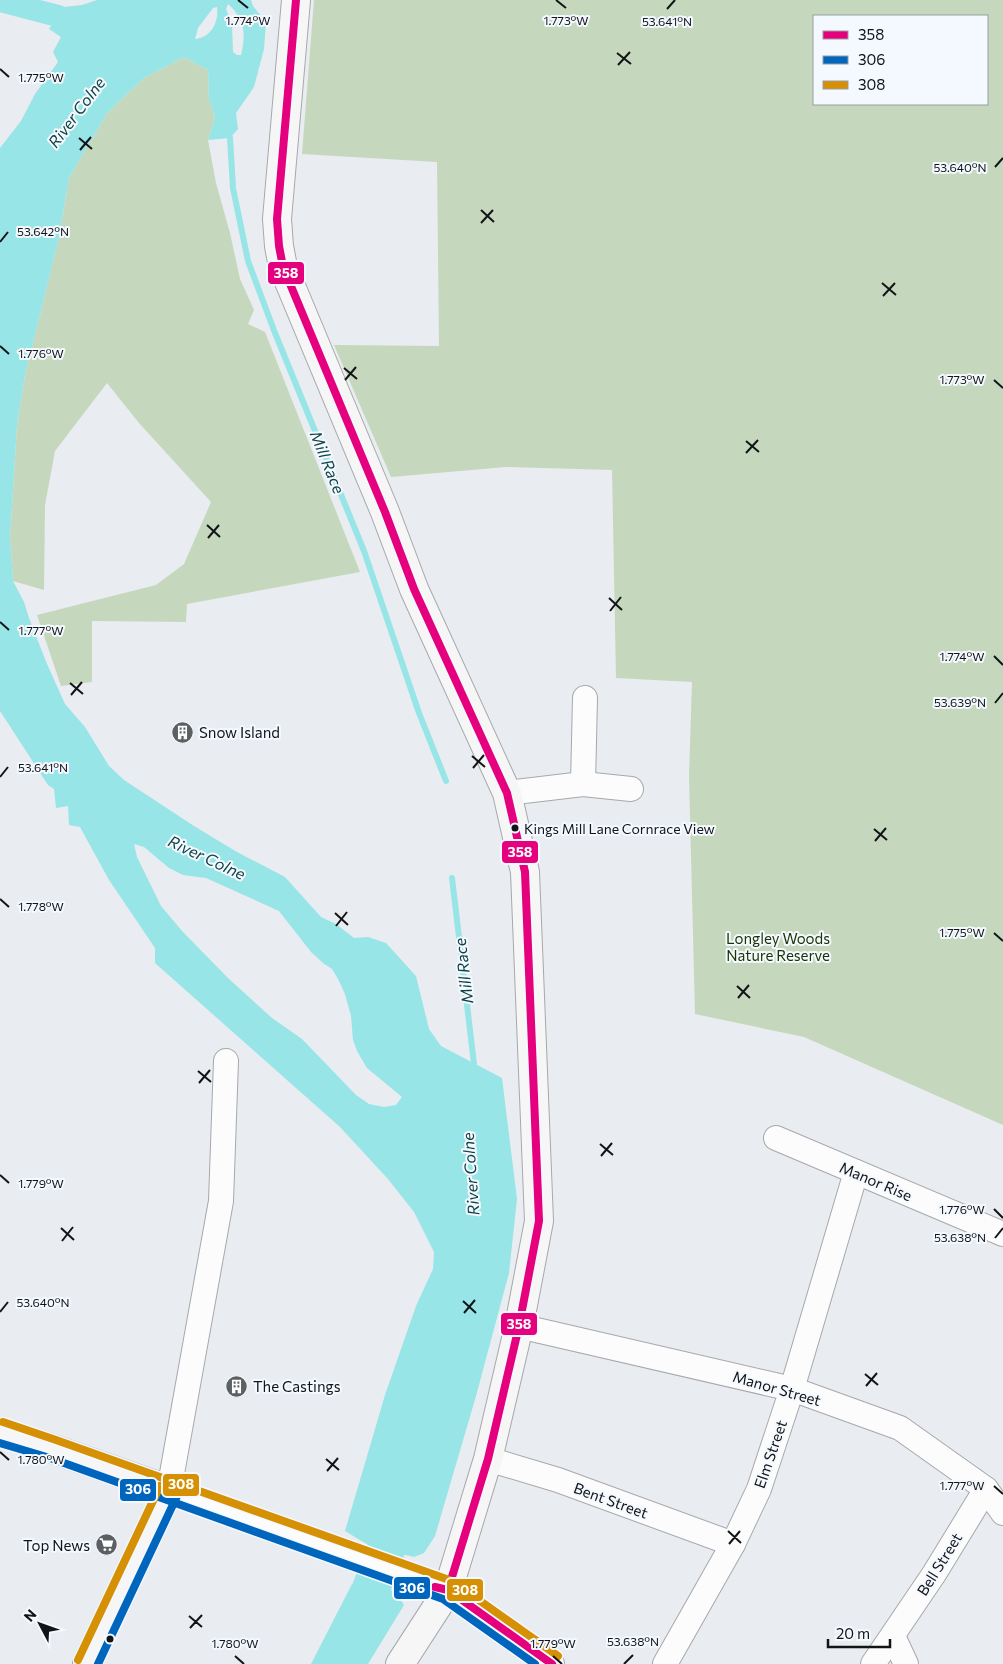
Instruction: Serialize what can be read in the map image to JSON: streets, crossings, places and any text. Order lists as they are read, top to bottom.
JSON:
{
  "streets": {
    "street": [
      "Manor Rise",
      "Manor Street",
      "Elm Street",
      "Bent Street",
      "Bell Street"
    ]
  },
  "crossings": [
    ["Manor Rise", "Elm Street"],
    ["Manor Street", "Elm Street"],
    ["Manor Street", "Bell Street"],
    ["Elm Street", "Bent Street"]
  ],
  "water": ["River Colne", "Mill Race"],
  "parks": ["Longley Woods Nature Reserve"],
  "places": {
    "building": ["Snow Island", "The Castings"],
    "other": ["Kings Mill Lane Cornrace View"],
    "supermarket": ["Top News"]
  },
  "lines": ["transit line 358", "transit line 308", "transit line 306"],
  "legend": ["358", "306", "308"],
  "scale_bar": "20 m",
  "north": "top left",
  "coordinates": [
    "1.774°W",
    "1.773°W",
    "53.641°N",
    "1.775°W",
    "53.640°N",
    "53.642°N",
    "1.776°W",
    "1.777°W",
    "53.639°N",
    "1.778°W",
    "1.779°W",
    "53.638°N",
    "1.780°W"
  ]
}
